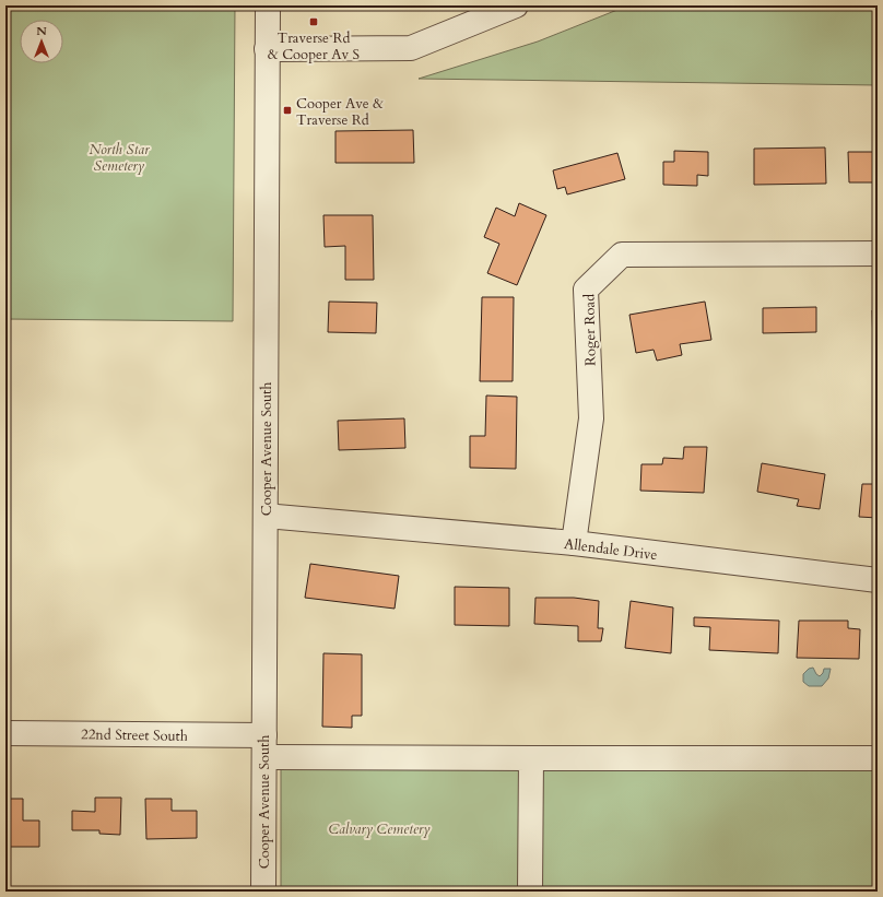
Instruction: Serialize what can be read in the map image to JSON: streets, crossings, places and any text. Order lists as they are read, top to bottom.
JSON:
{
  "streets": {
    "street": [
      "Roger Road",
      "Cooper Avenue South",
      "Allendale Drive",
      "22nd Street South"
    ]
  },
  "crossings": [
    ["Roger Road", "Allendale Drive"],
    ["Cooper Avenue South", "Allendale Drive"],
    ["Cooper Avenue South", "22nd Street South"]
  ],
  "parks": ["North Star Semetery", "Calvary Cemetery"],
  "places": {
    "transit": ["Traverse Rd & Cooper Av S", "Cooper Ave & Traverse Rd"]
  },
  "north": "top"
}
